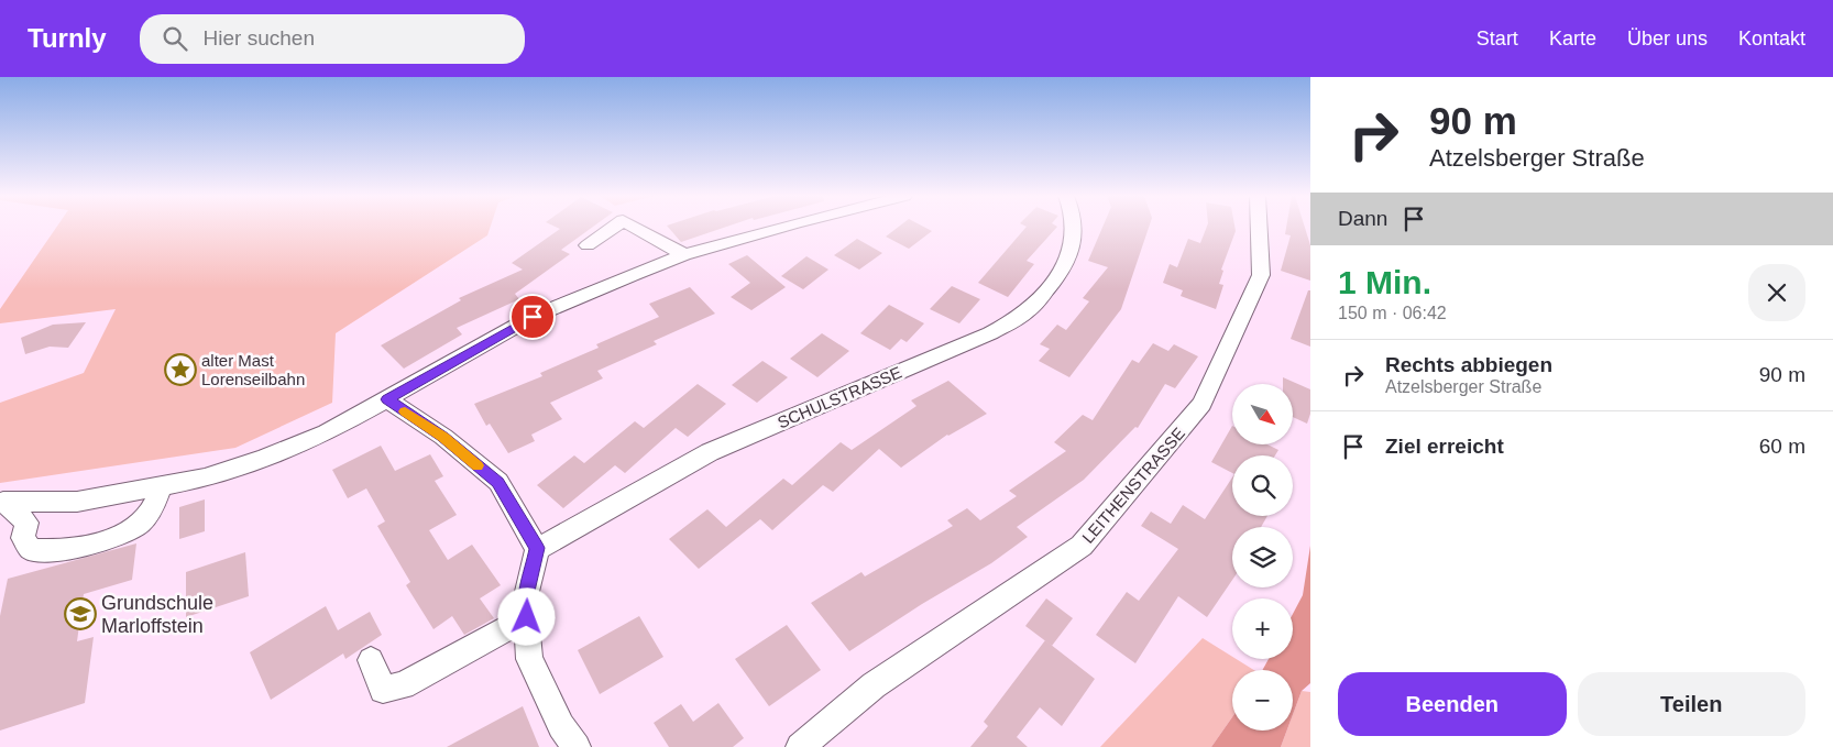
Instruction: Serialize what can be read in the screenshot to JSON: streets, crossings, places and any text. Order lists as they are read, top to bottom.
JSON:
{
  "streets": {
    "street": ["SCHULSTRASSE", "LEITHENSTRASSE"]
  },
  "places": {
    "place": ["alter Mast Lorenseilbahn"],
    "school or university": ["Grundschule Marloffstein"]
  },
  "north": "bottom right",
  "page": {
    "header": "Turnly",
    "search": "Hier suchen",
    "nav": [
      "Start",
      "Karte",
      "Über uns",
      "Kontakt"
    ],
    "turn": ["90 m", "Atzelsberger Straße"],
    "then": "Dann",
    "heading": ["1 Min.", "150 m · 06:42"],
    "list": [
      {
        "name": "Rechts abbiegen",
        "note": "Atzelsberger Straße",
        "value": "90 m"
      },
      {
        "name": "Ziel erreicht",
        "value": "60 m"
      }
    ],
    "map_buttons": ["+", "−"],
    "buttons": ["Beenden", "Teilen"]
  }
}
